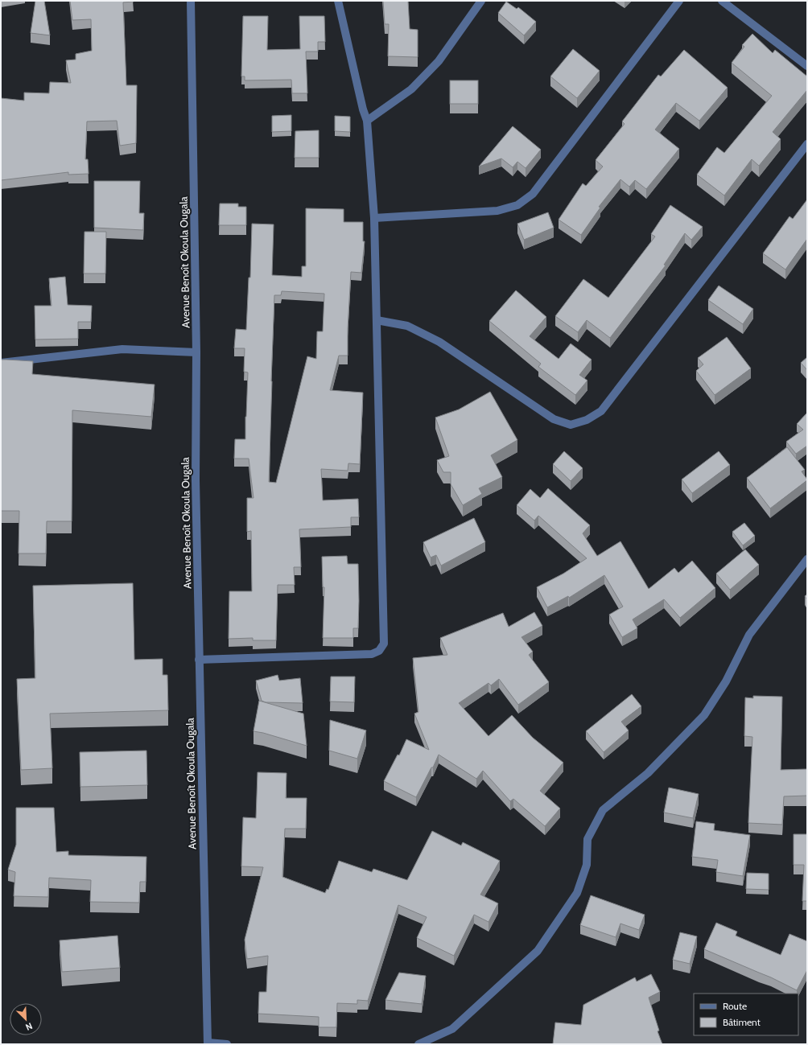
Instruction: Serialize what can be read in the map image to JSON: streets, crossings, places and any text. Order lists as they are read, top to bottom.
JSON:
{
  "streets": {
    "street": ["Avenue Benoît Okoula Ougala"]
  },
  "legend": ["Route", "Bâtiment"],
  "north": "bottom right"
}
